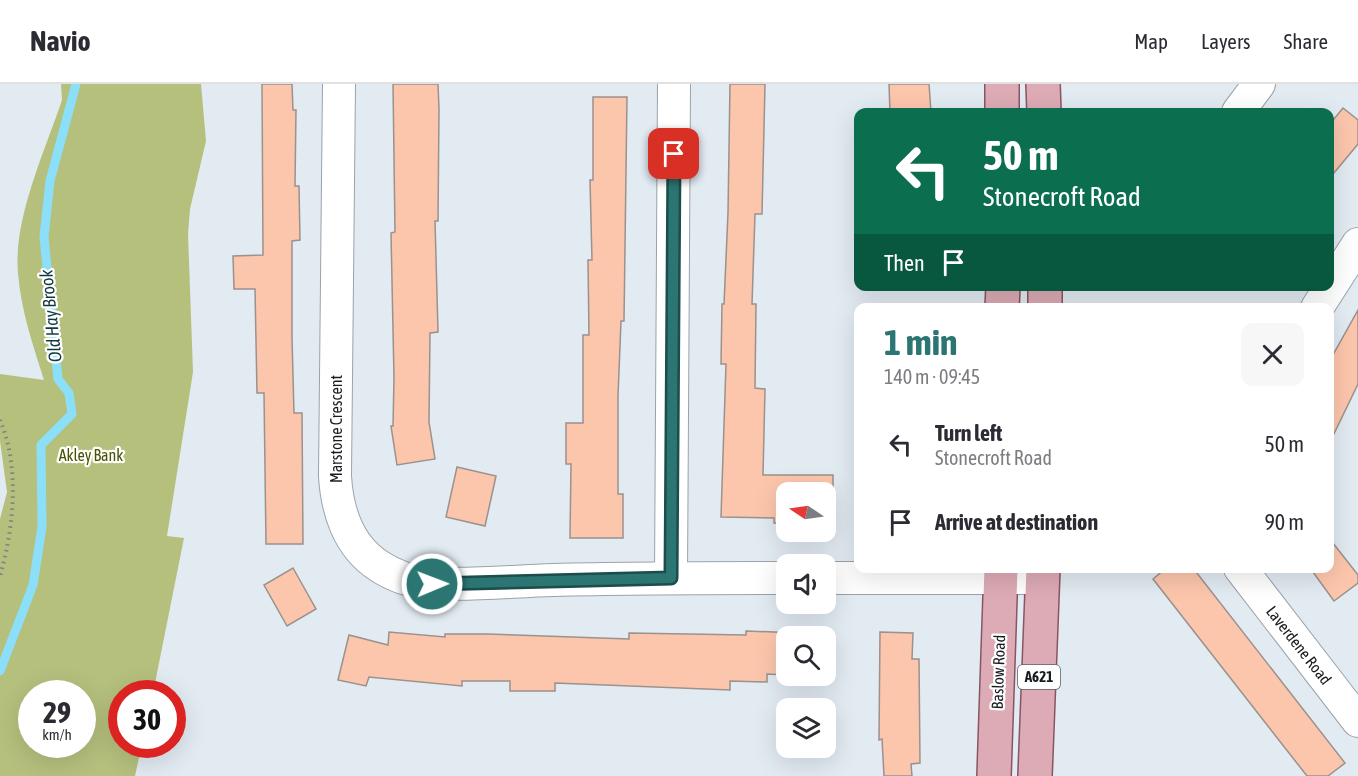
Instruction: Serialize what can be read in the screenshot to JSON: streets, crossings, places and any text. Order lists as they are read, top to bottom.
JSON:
{
  "streets": {
    "main road": ["Baslow Road", "A621"],
    "street": ["Marstone Crescent", "Laverdene Road"]
  },
  "water": ["Old Hay Brook"],
  "parks": ["Akley Bank"],
  "north": "left",
  "page": {
    "header": "Navio",
    "nav": ["Map", "Layers", "Share"],
    "turn": ["50 m", "Stonecroft Road"],
    "then": "Then",
    "heading": ["1 min", "140 m · 09:45"],
    "list": [
      {
        "name": "Turn left",
        "note": "Stonecroft Road",
        "value": "50 m"
      },
      {
        "name": "Arrive at destination",
        "value": "90 m"
      }
    ],
    "speed": "29 km/h",
    "limit": "30"
  }
}
